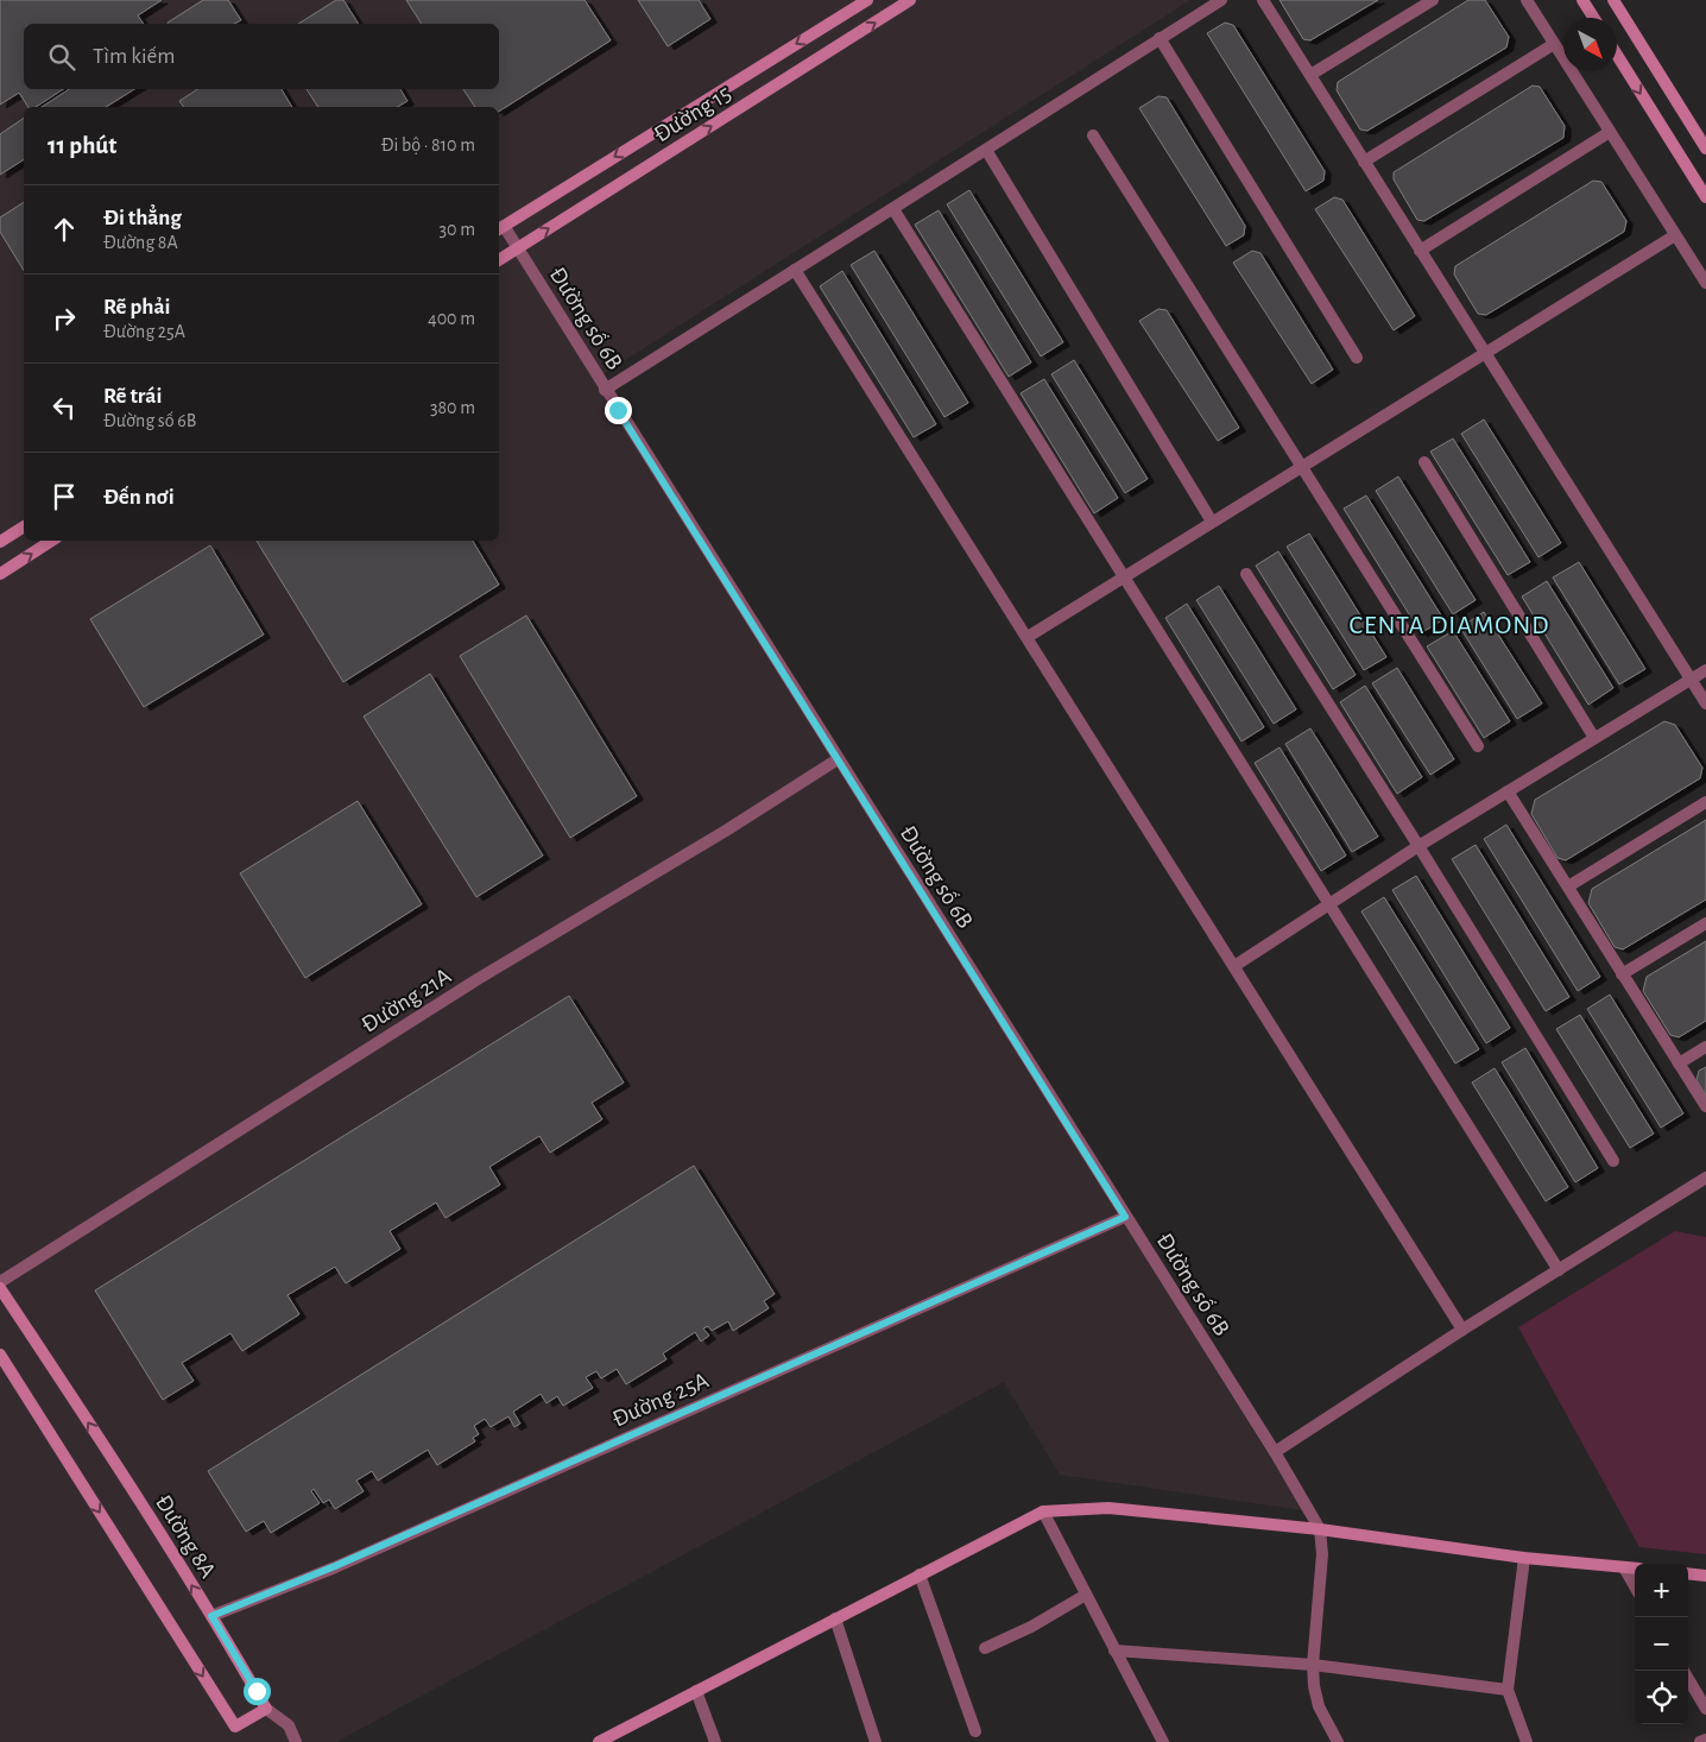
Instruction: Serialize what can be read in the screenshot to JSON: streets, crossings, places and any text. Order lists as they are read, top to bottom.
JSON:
{
  "streets": {
    "street": [
      "Đường 15",
      "Đường số 6B",
      "Đường 21A",
      "Đường 25A",
      "Đường 8A"
    ]
  },
  "crossings": [
    ["Đường 15", "Đường số 6B"],
    ["Đường số 6B", "Đường 21A"],
    ["Đường số 6B", "Đường 25A"],
    ["Đường 25A", "Đường 8A"]
  ],
  "districts": ["CENTA DIAMOND"],
  "north": "bottom right",
  "page": {
    "search": "Tìm kiếm",
    "heading": ["11 phút", "Đi bộ · 810 m"],
    "list": [
      ["Đi thẳng", "Đường 8A", "30 m"],
      ["Rẽ phải", "Đường 25A", "400 m"],
      ["Rẽ trái", "Đường số 6B", "380 m"],
      "Đến nơi"
    ],
    "map_buttons": ["+", "−"]
  }
}
